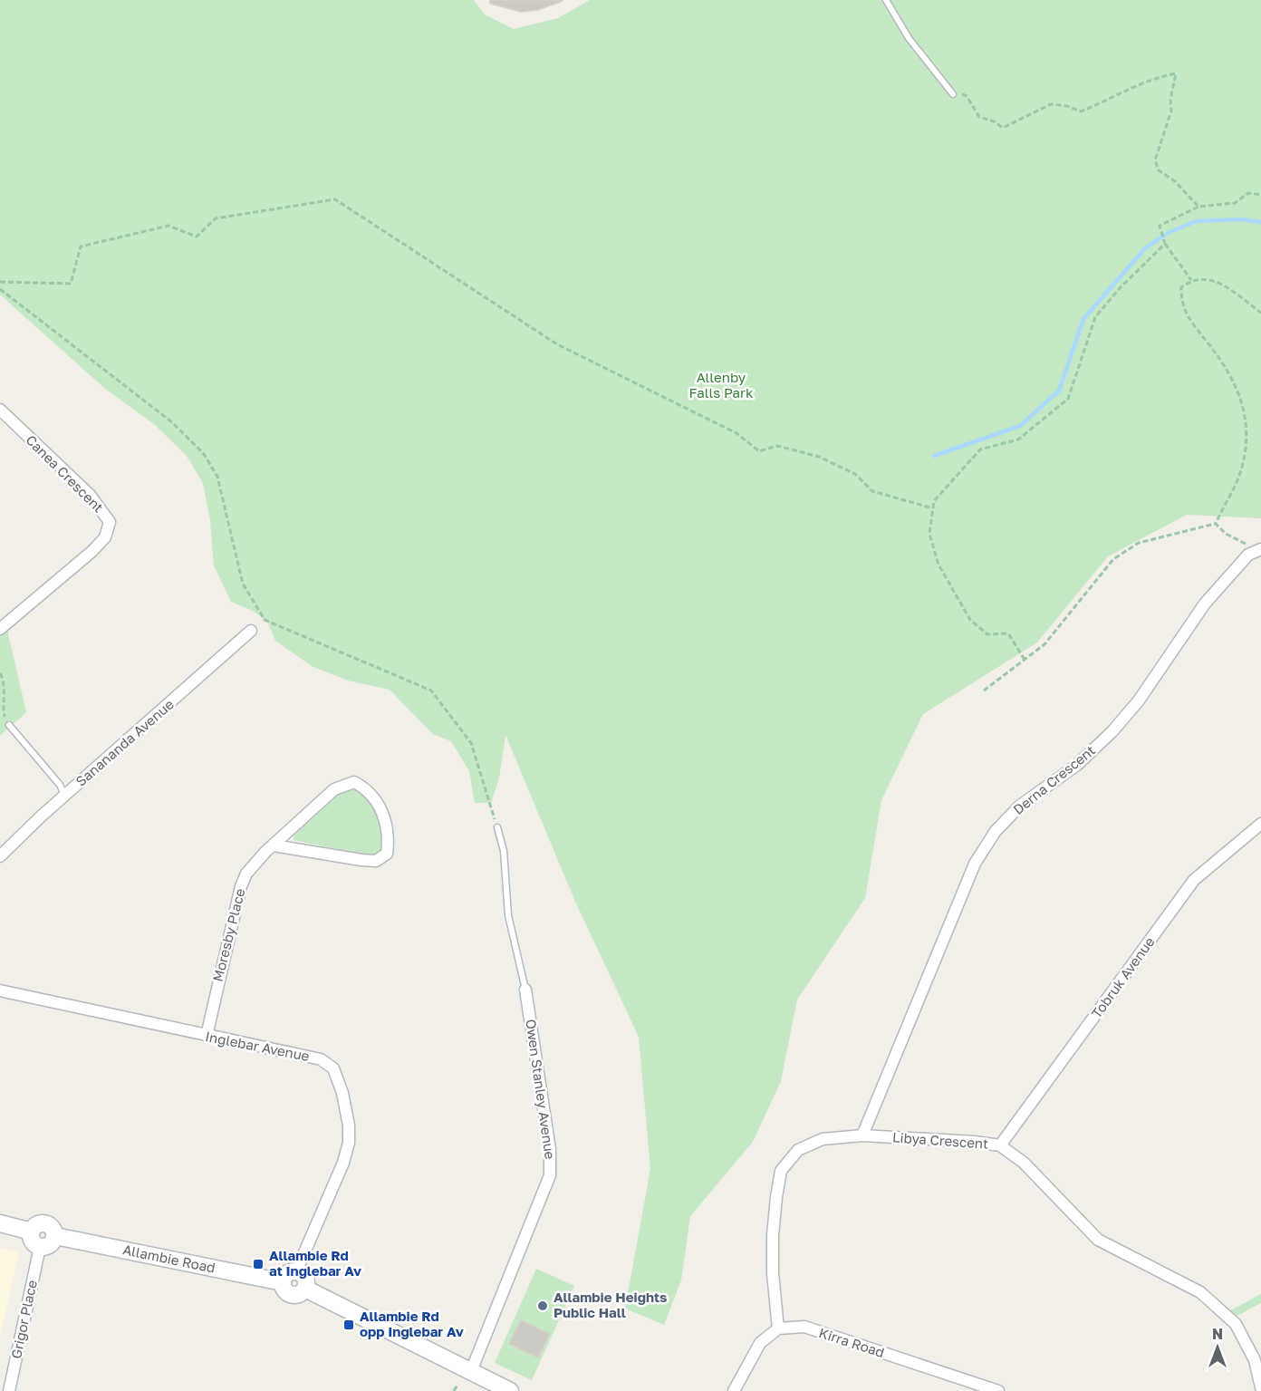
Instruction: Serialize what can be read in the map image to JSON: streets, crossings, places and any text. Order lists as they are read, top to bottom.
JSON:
{
  "streets": {
    "main road": ["Allambie Road"],
    "street": [
      "Canea Crescent",
      "Sanananda Avenue",
      "Derna Crescent",
      "Moresby Place",
      "Tobruk Avenue",
      "Inglebar Avenue",
      "Owen Stanley Avenue",
      "Libya Crescent",
      "Grigor Place",
      "Kirra Road"
    ]
  },
  "crossings": [
    ["Derna Crescent", "Libya Crescent"],
    ["Moresby Place", "Inglebar Avenue"],
    ["Tobruk Avenue", "Libya Crescent"],
    ["Inglebar Avenue", "Allambie Road"],
    ["Libya Crescent", "Kirra Road"],
    ["Allambie Road", "Grigor Place"]
  ],
  "parks": ["Allenby Falls Park"],
  "places": {
    "transit": ["Allambie Rd at Inglebar Av", "Allambie Rd opp Inglebar Av"],
    "other": ["Allambie Heights Public Hall"]
  },
  "north": "top"
}
